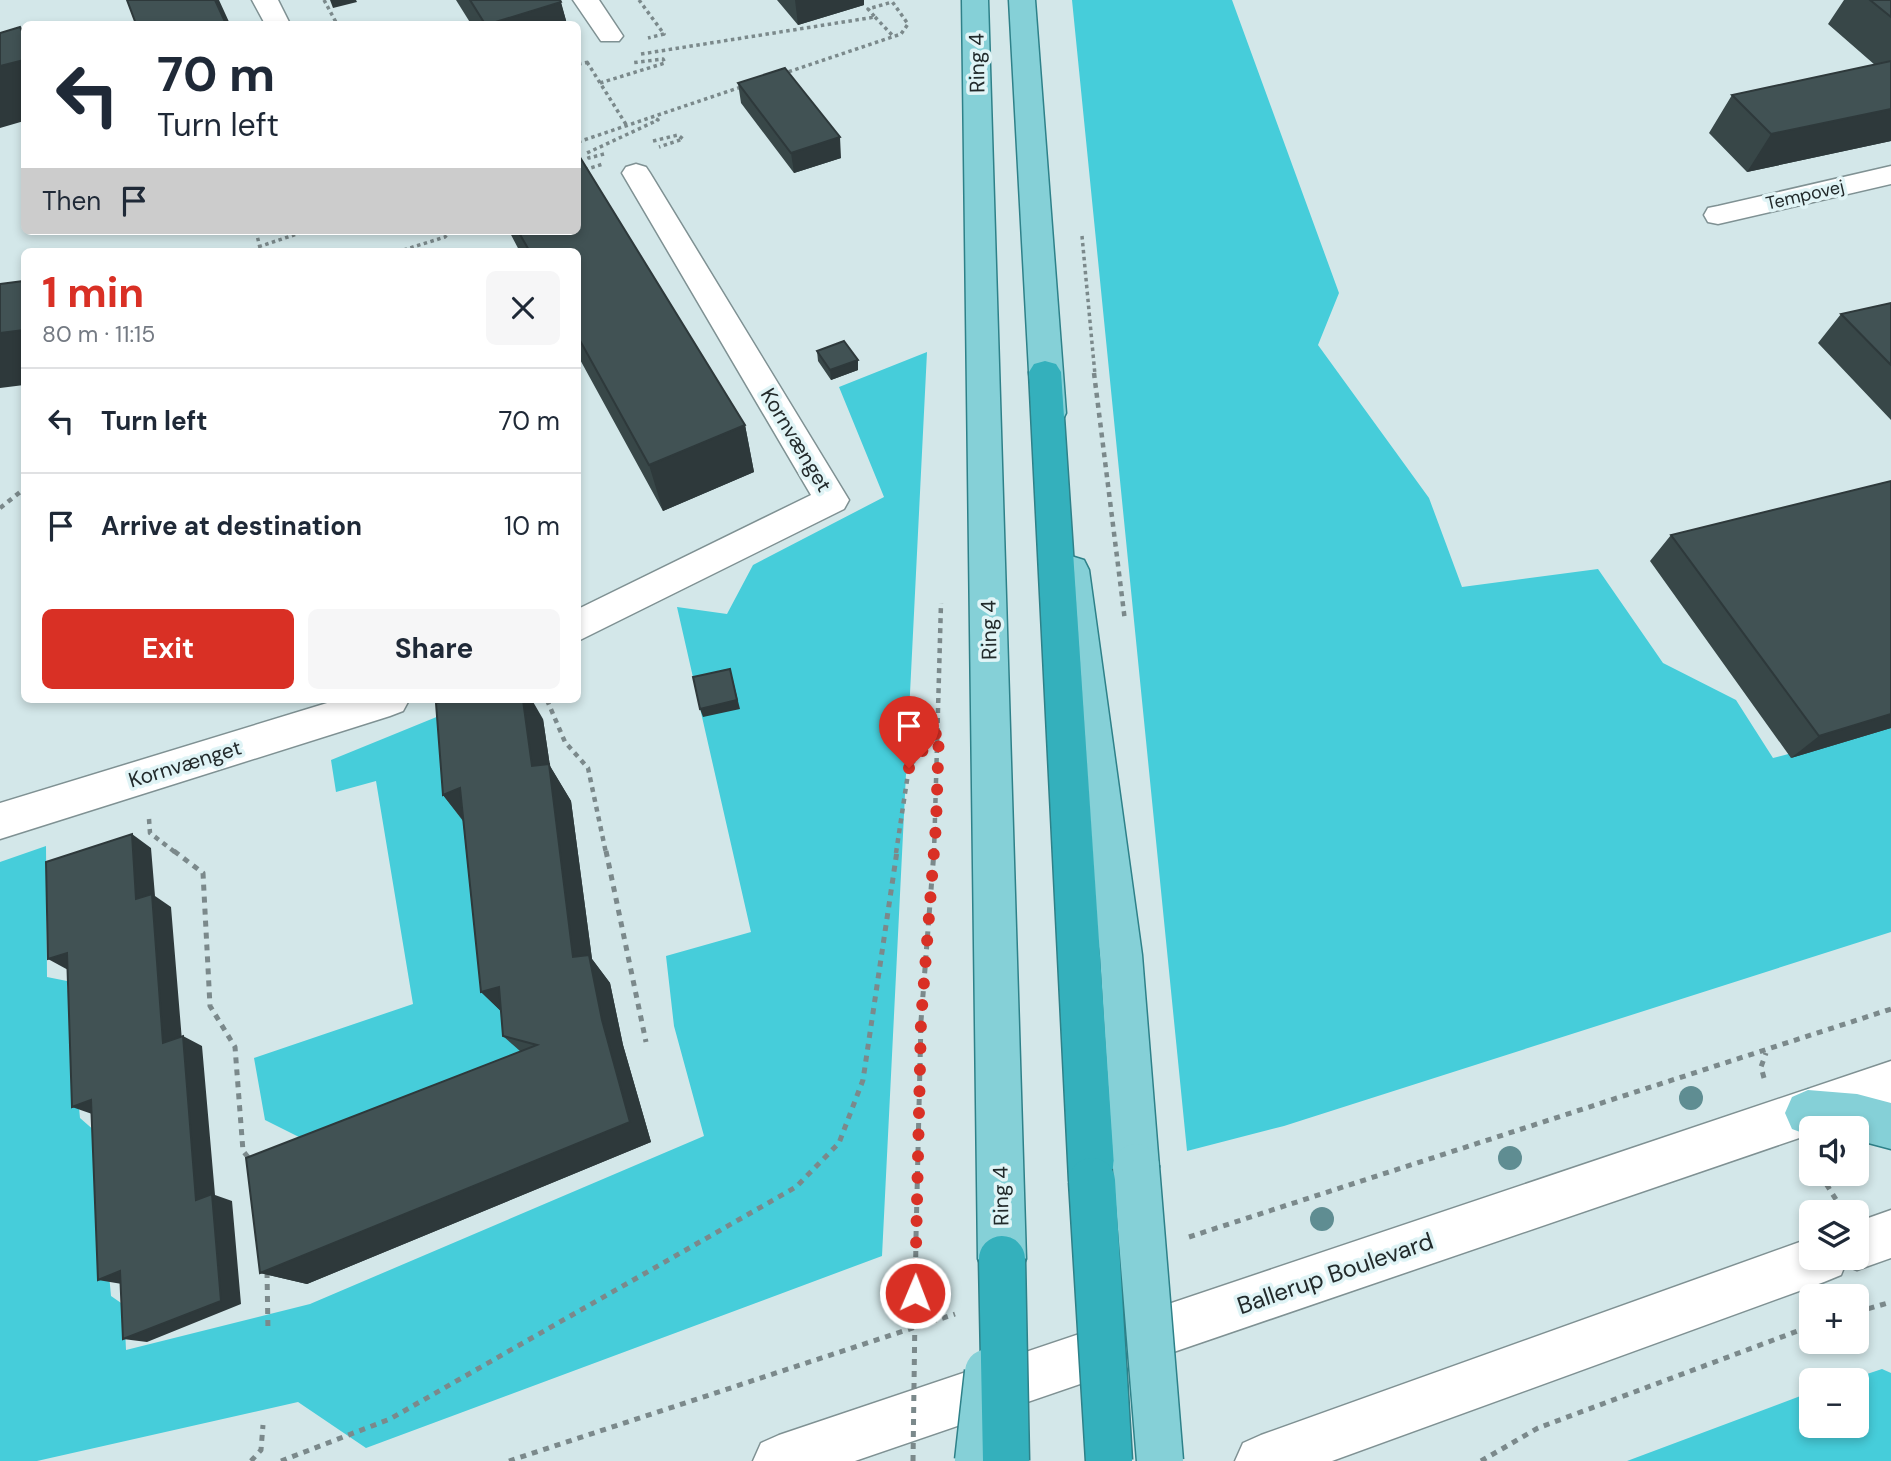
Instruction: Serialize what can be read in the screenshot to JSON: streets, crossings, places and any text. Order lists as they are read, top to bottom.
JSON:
{
  "streets": {
    "main road": ["Ring 4"],
    "street": ["Tempovej", "Kornvænget", "Ballerup Boulevard"]
  },
  "page": {
    "turn": ["70 m", "Turn left"],
    "then": "Then",
    "heading": ["1 min", "80 m · 11:15"],
    "list": [
      {
        "name": "Turn left",
        "value": "70 m"
      },
      {
        "name": "Arrive at destination",
        "value": "10 m"
      }
    ],
    "buttons": ["Exit", "Share"],
    "map_buttons": ["+", "−"]
  }
}
